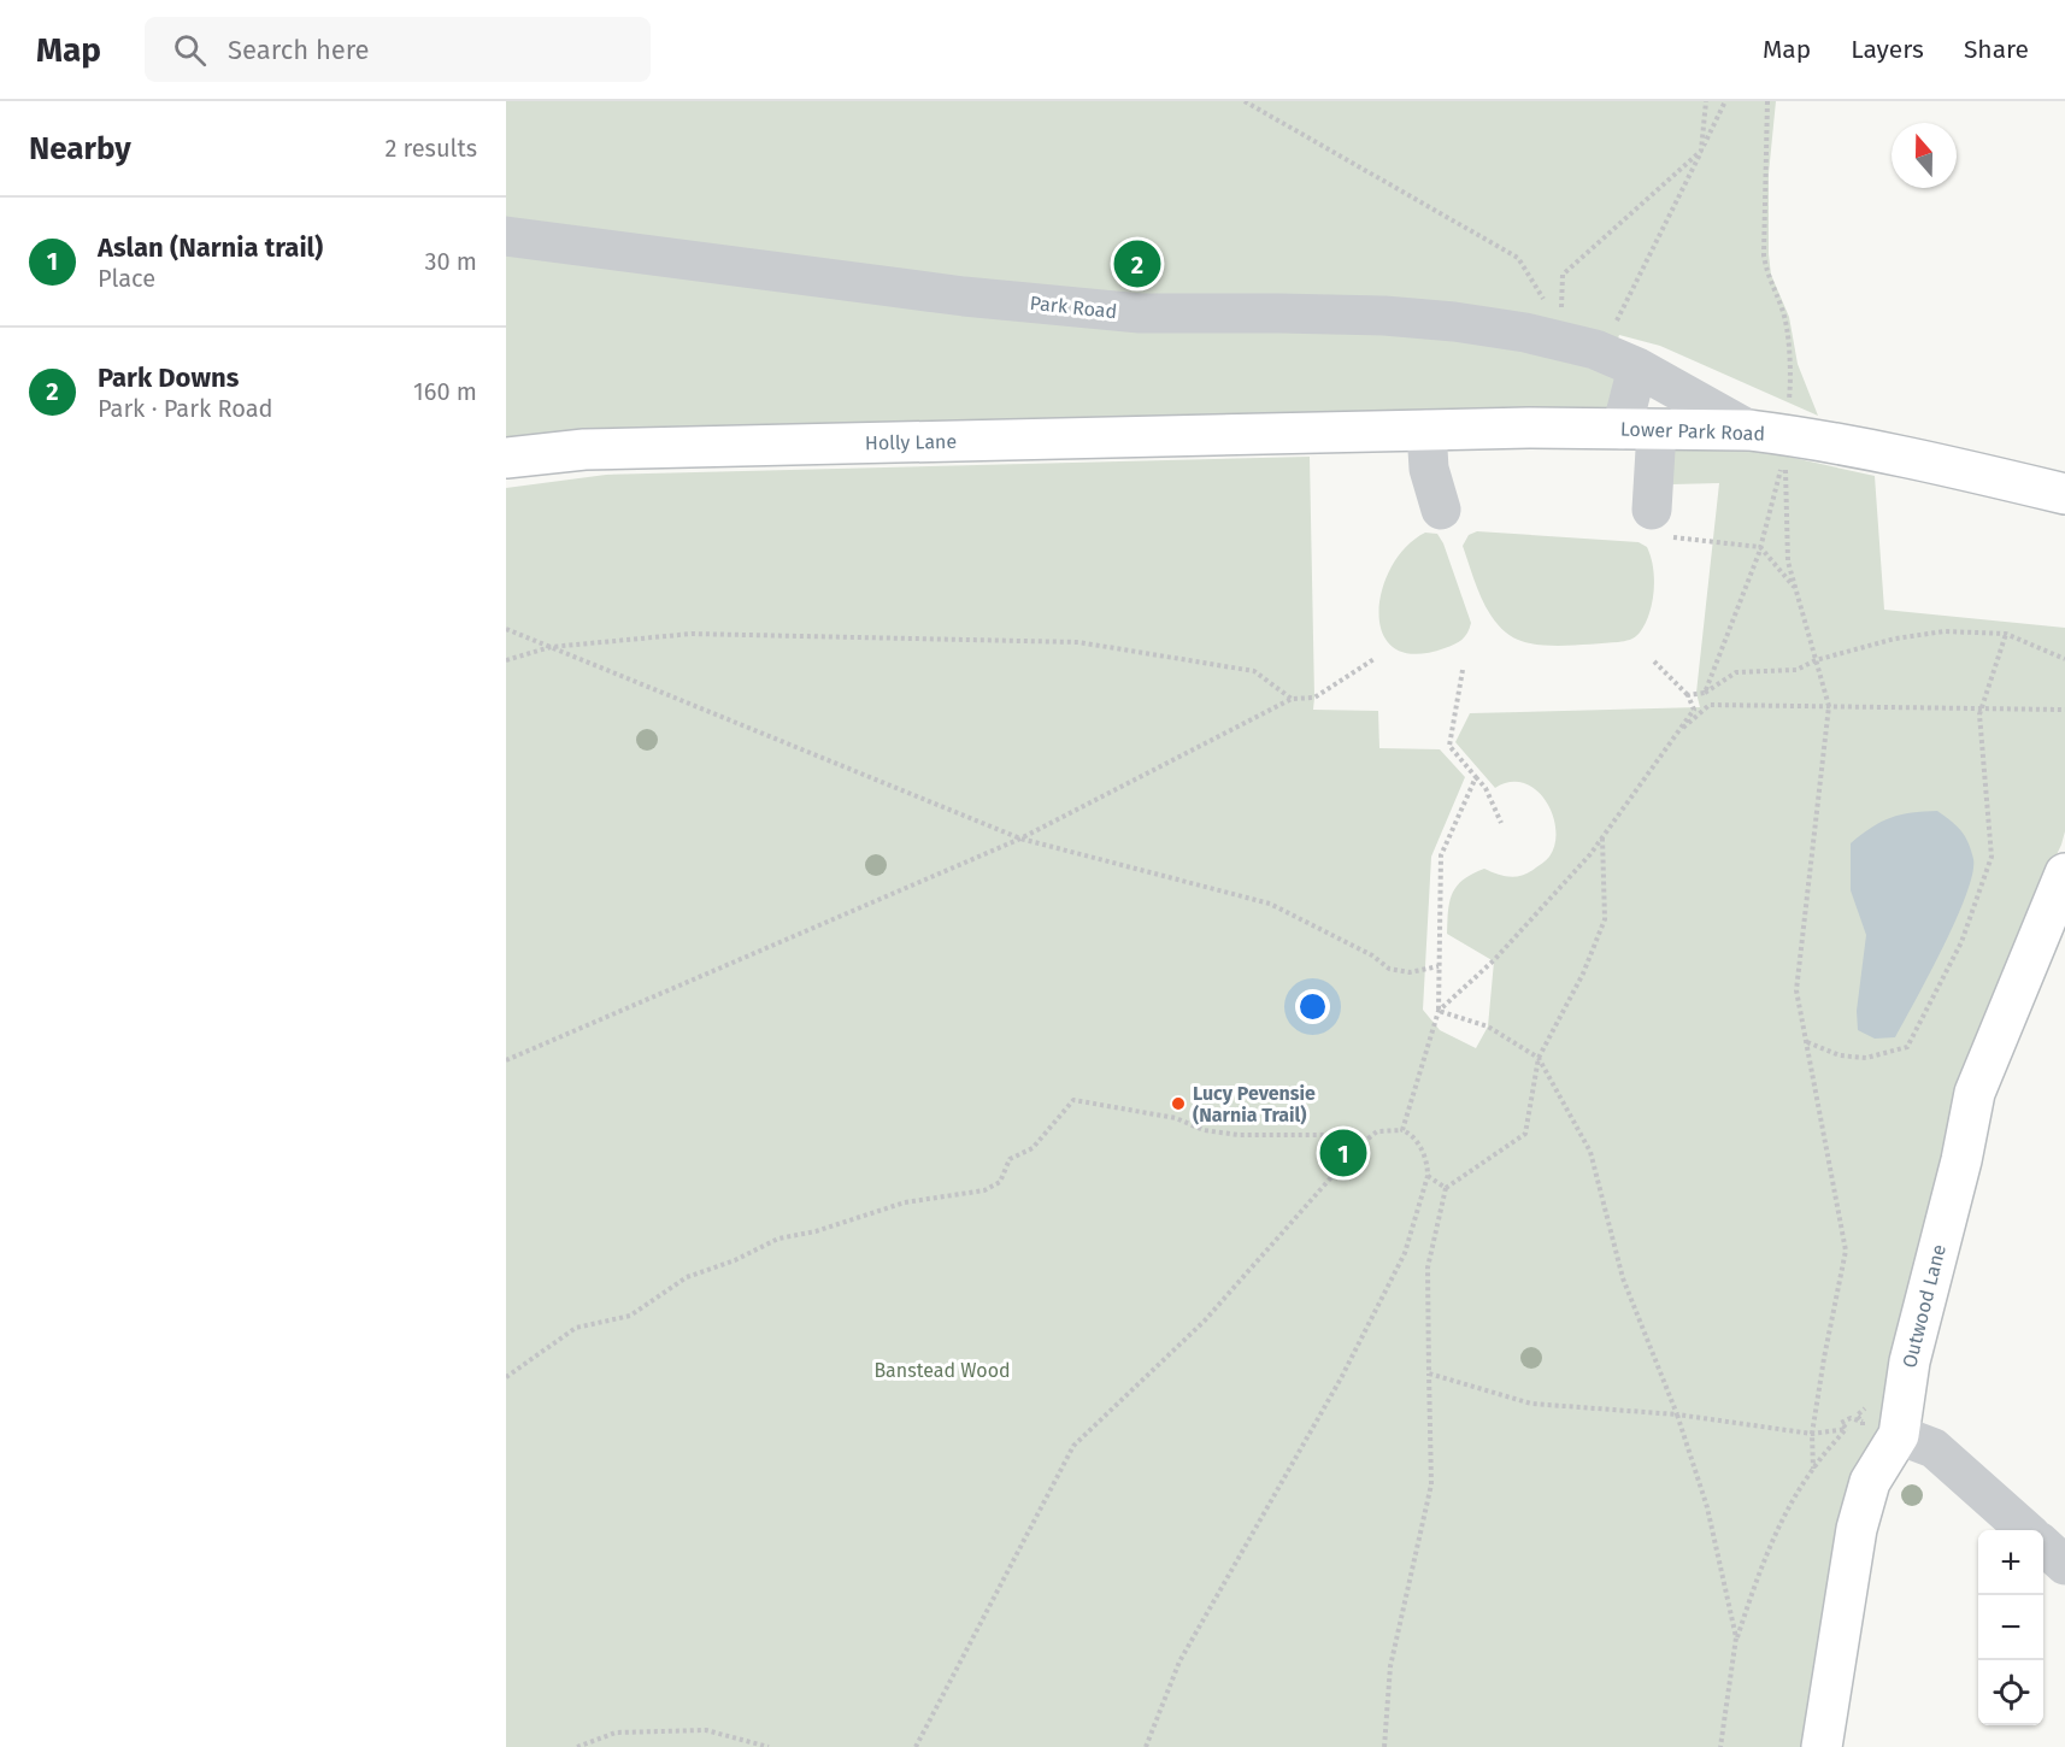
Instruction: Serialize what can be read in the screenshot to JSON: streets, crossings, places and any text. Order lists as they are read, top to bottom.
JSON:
{
  "streets": {
    "main road": ["Lower Park Road", "Holly Lane", "Outwood Lane"],
    "street": ["Park Road"]
  },
  "crossings": [
    ["Park Road", "Lower Park Road"],
    ["Lower Park Road", "Holly Lane"]
  ],
  "parks": ["Banstead Wood"],
  "places": ["Lucy Pevensie (Narnia Trail)"],
  "north": "top",
  "page": {
    "header": "Map",
    "search": "Search here",
    "nav": ["Map", "Layers", "Share"],
    "heading": ["Nearby", "2 results"],
    "list": [
      {
        "mark": "1",
        "name": "Aslan (Narnia trail)",
        "note": "Place",
        "value": "30 m"
      },
      {
        "mark": "2",
        "name": "Park Downs",
        "note": "Park · Park Road",
        "value": "160 m"
      }
    ],
    "pins": ["2", "1"],
    "map_buttons": ["+", "−"]
  }
}
